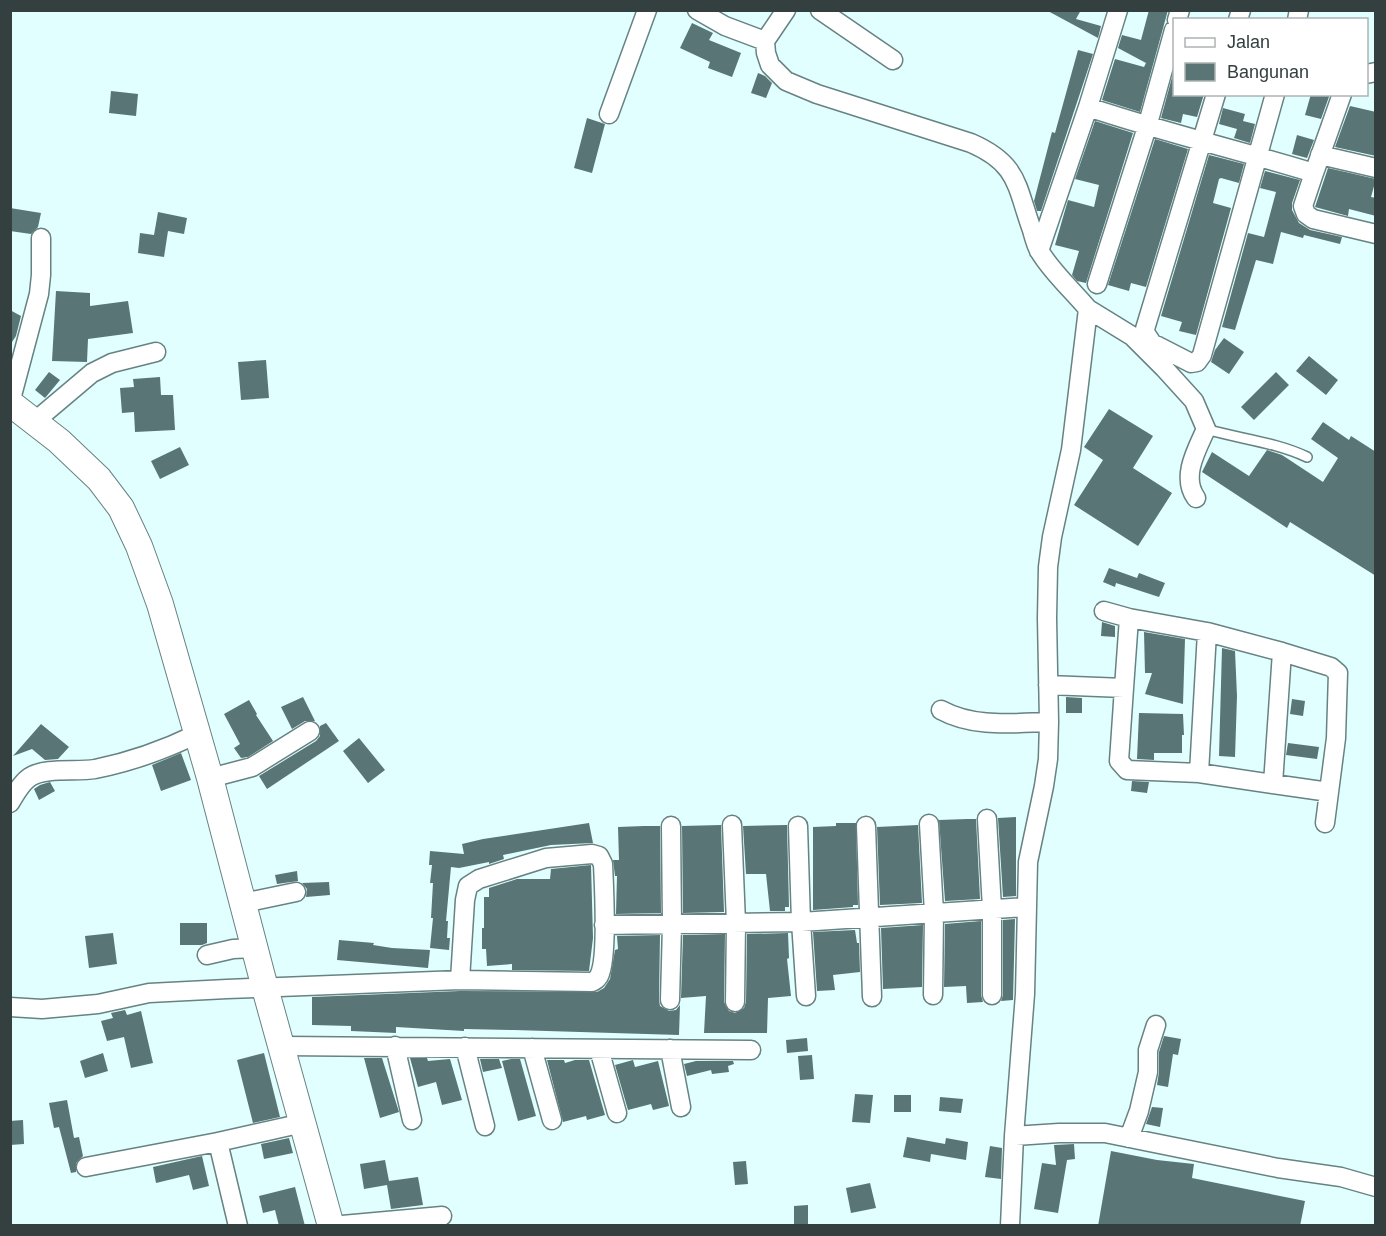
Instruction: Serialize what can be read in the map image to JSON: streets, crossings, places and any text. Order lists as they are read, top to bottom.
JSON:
{
  "legend": ["Jalan", "Bangunan"]
}
